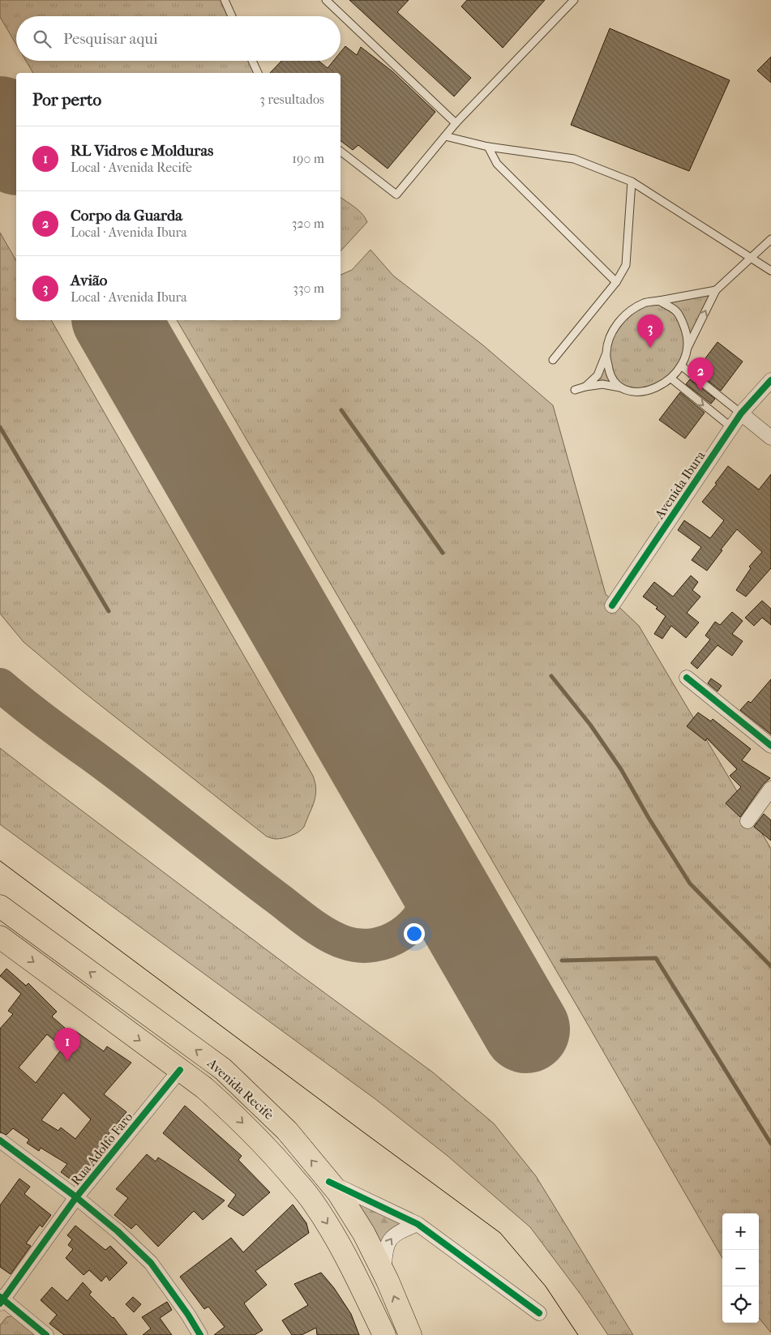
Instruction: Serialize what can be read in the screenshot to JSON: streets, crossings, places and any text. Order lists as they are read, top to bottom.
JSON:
{
  "streets": {
    "main road": ["Avenida Recife"],
    "street": ["Avenida Ibura", "Rua Adolfo Faro"]
  },
  "crossings": [
    ["Avenida Recife", "Rua Adolfo Faro"]
  ],
  "page": {
    "search": "Pesquisar aqui",
    "heading": ["Por perto", "3 resultados"],
    "list": [
      {
        "mark": "1",
        "name": "RL Vidros e Molduras",
        "note": "Local · Avenida Recife",
        "value": "190 m"
      },
      {
        "mark": "2",
        "name": "Corpo da Guarda",
        "note": "Local · Avenida Ibura",
        "value": "320 m"
      },
      {
        "mark": "3",
        "name": "Avião",
        "note": "Local · Avenida Ibura",
        "value": "330 m"
      }
    ],
    "pins": ["3", "2", "1"],
    "map_buttons": ["+", "−"]
  }
}
